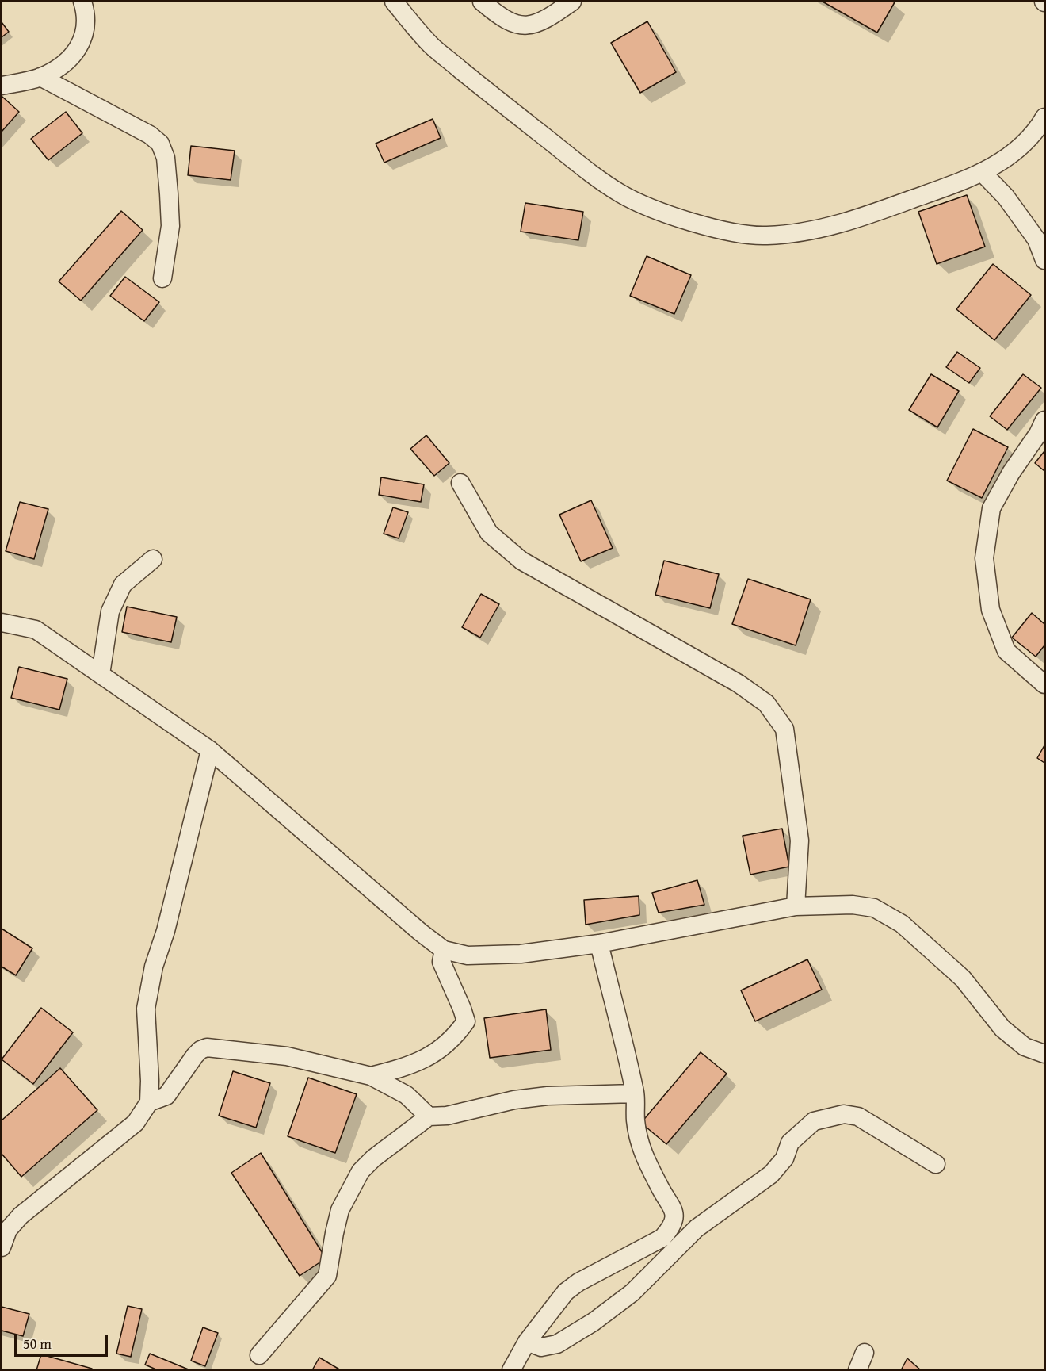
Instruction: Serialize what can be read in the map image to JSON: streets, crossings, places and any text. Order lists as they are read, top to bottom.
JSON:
{
  "scale_bar": "50 m"
}
